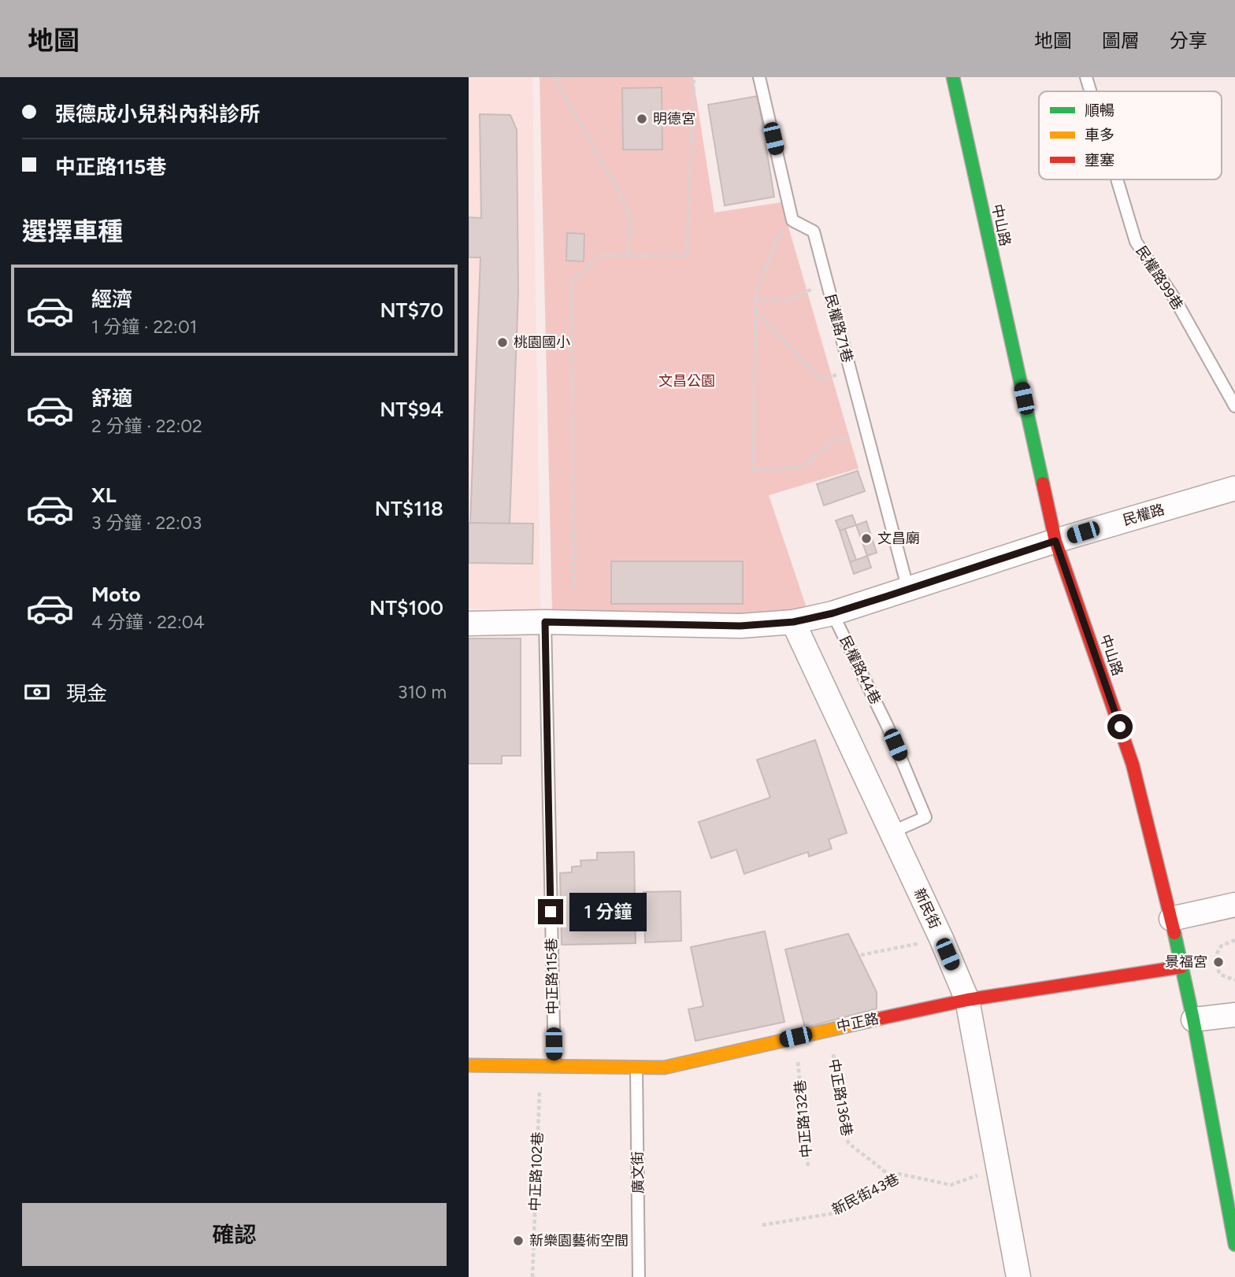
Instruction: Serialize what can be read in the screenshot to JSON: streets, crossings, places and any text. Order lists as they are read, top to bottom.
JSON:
{
  "streets": {
    "main road": ["中山路", "中正路"],
    "street": ["民權路", "新民街"],
    "lane": [
      "民權路99巷",
      "民權路71巷",
      "民權路44巷",
      "中正路115巷",
      "廣文街"
    ],
    "path": [
      "中正路136巷",
      "中正路132巷",
      "中正路102巷",
      "新民街43巷"
    ]
  },
  "crossings": [
    ["中山路", "民權路"],
    ["中山路", "中正路"],
    ["民權路71巷", "民權路"],
    ["民權路", "民權路44巷"],
    ["民權路", "新民街"],
    ["民權路", "中正路115巷"],
    ["民權路44巷", "新民街"],
    ["新民街", "中正路"],
    ["新民街", "新民街43巷"],
    ["中正路115巷", "中正路"],
    ["中正路", "中正路136巷"],
    ["中正路", "中正路132巷"],
    ["中正路", "中正路102巷"],
    ["中正路", "廣文街"],
    ["中正路136巷", "新民街43巷"]
  ],
  "parks": ["文昌公園"],
  "places": [
    "明德宮",
    "桃園國小",
    "文昌廟",
    "景福宮",
    "新樂園藝術空間"
  ],
  "legend": ["順暢", "車多", "壅塞"],
  "page": {
    "header": "地圖",
    "nav": ["地圖", "圖層", "分享"],
    "banner": ["張德成小兒科內科診所", "中正路115巷"],
    "heading": "選擇車種",
    "list": [
      {
        "name": "經濟",
        "note": "1 分鐘 · 22:01",
        "value": "NT$70"
      },
      {
        "name": "舒適",
        "note": "2 分鐘 · 22:02",
        "value": "NT$94"
      },
      {
        "name": "XL",
        "note": "3 分鐘 · 22:03",
        "value": "NT$118"
      },
      {
        "name": "Moto",
        "note": "4 分鐘 · 22:04",
        "value": "NT$100"
      }
    ],
    "pay": ["現金", "310 m"],
    "bubble": "1 分鐘",
    "buttons": "確認"
  }
}
